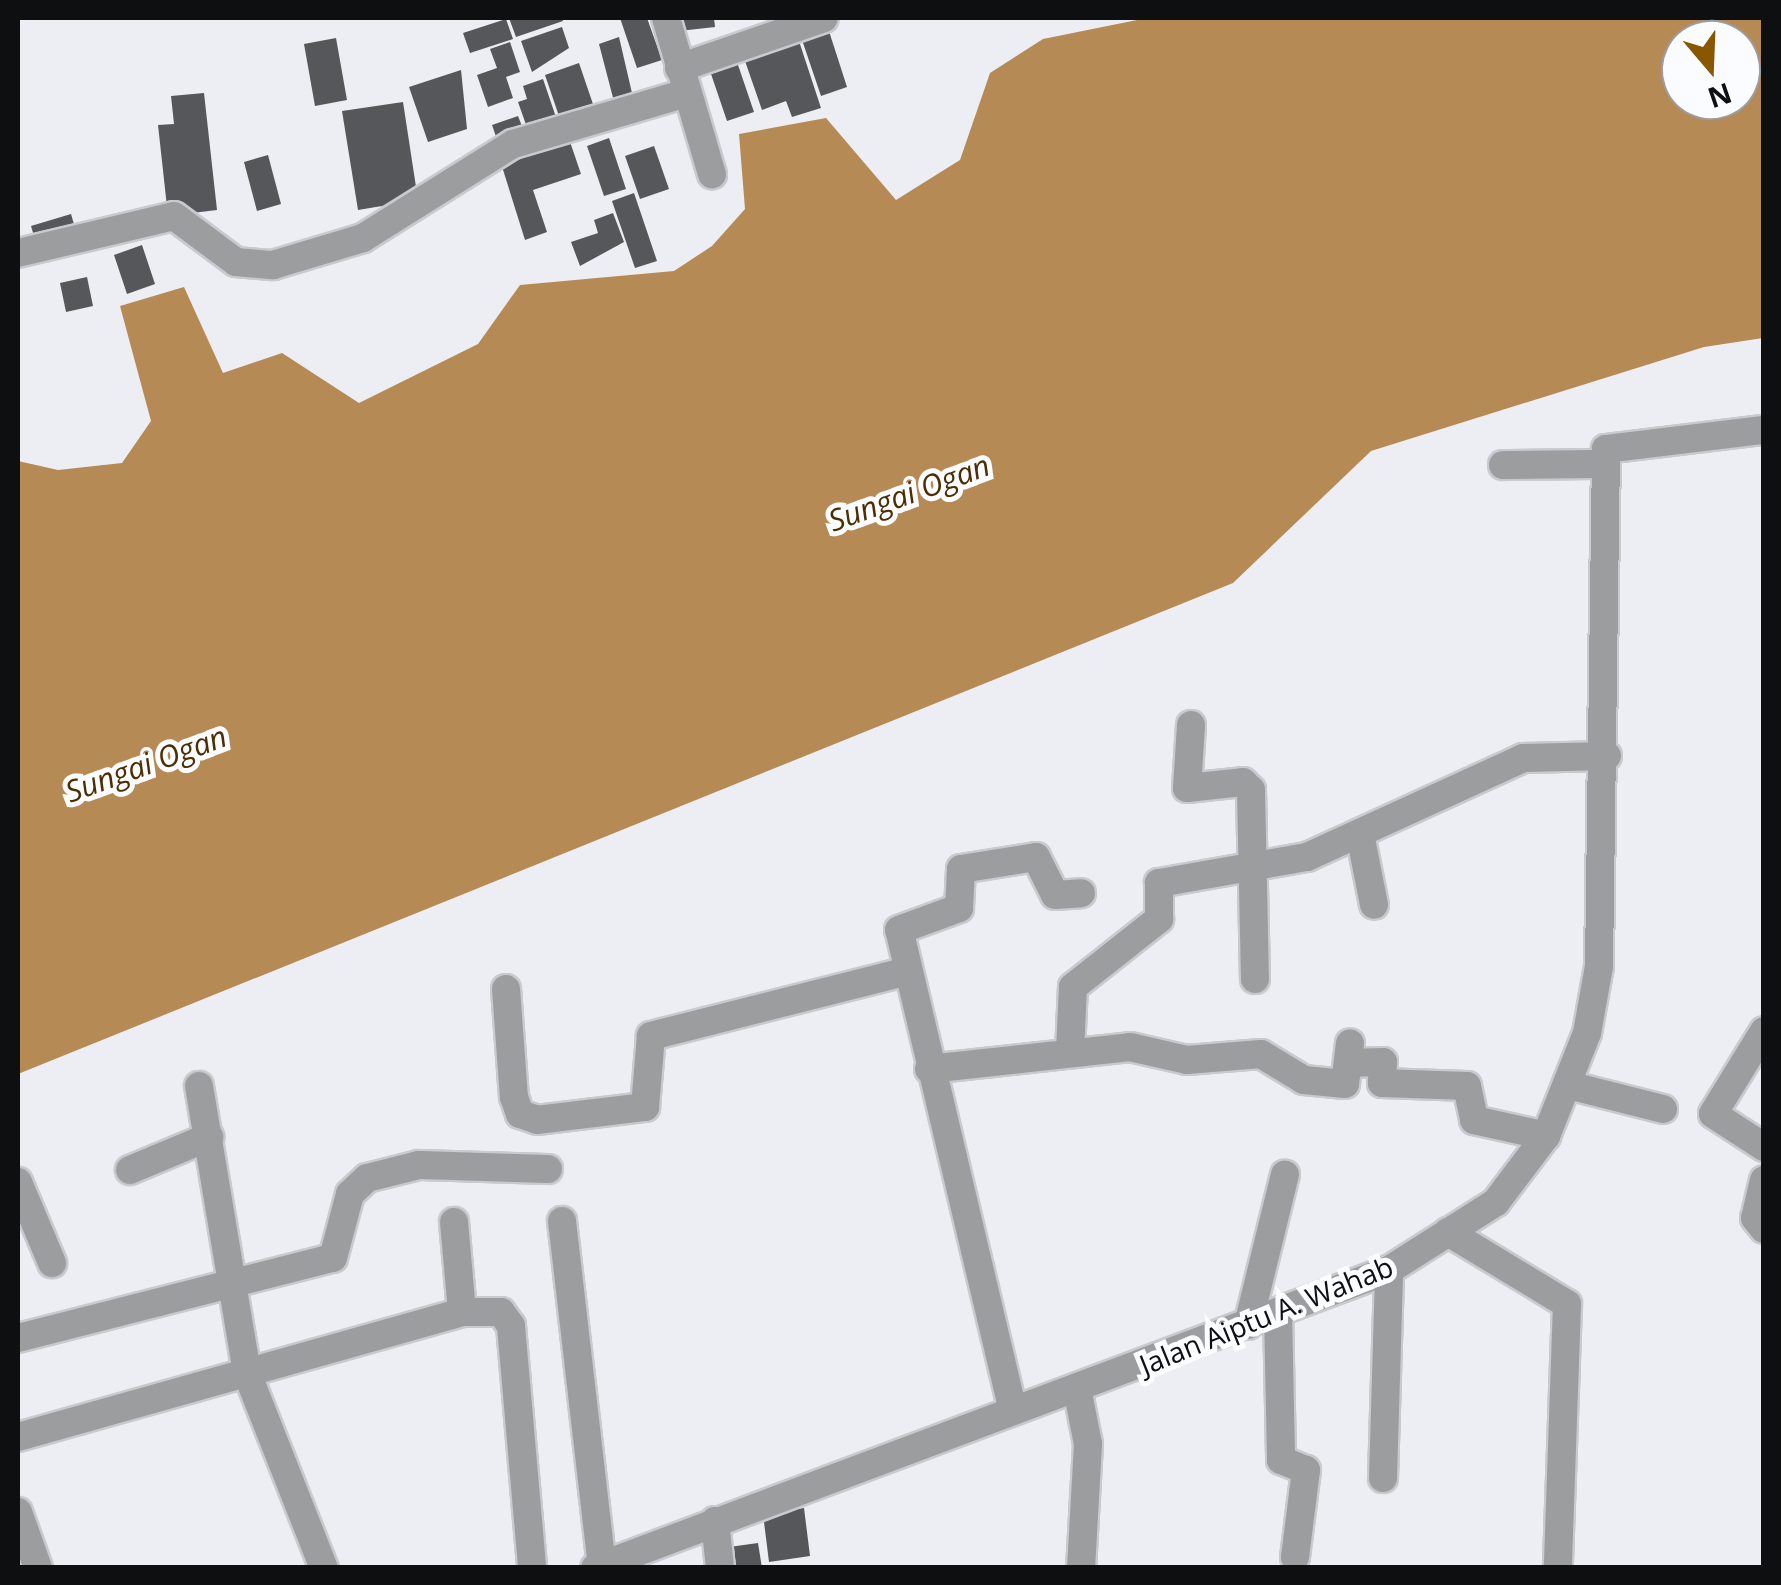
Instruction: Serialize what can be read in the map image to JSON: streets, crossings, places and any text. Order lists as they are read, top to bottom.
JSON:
{
  "streets": {
    "street": ["Jalan Aiptu A. Wahab"]
  },
  "water": ["Sungai Ogan"],
  "north": "bottom"
}
